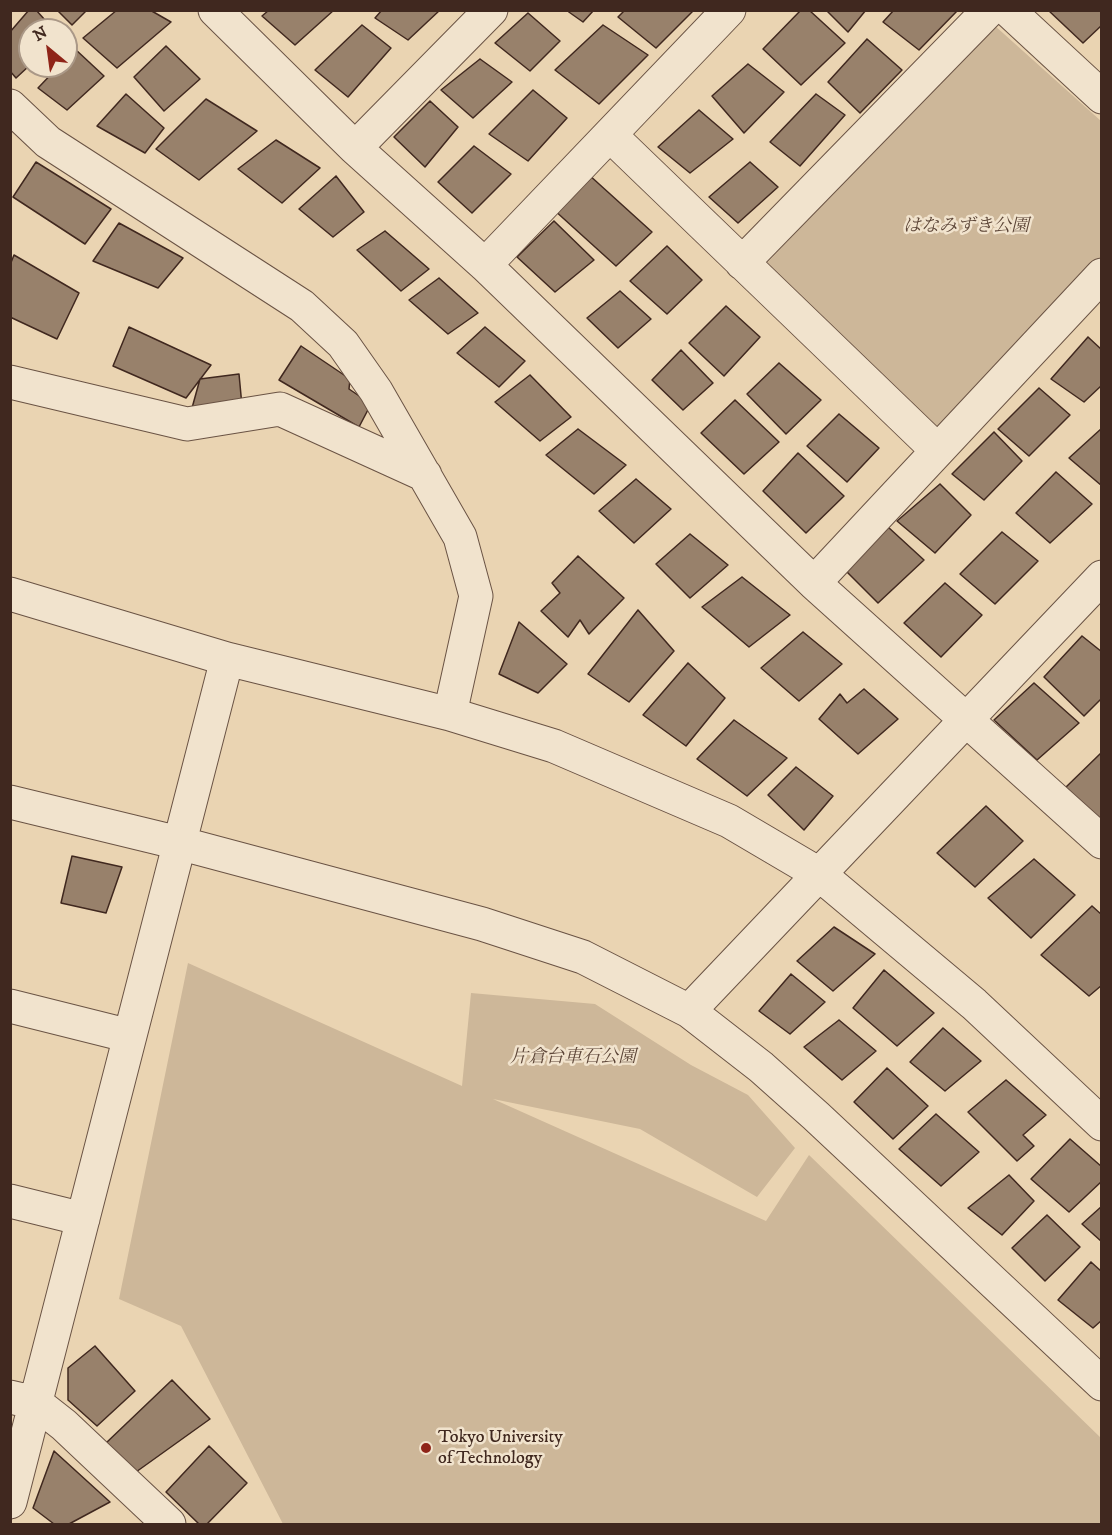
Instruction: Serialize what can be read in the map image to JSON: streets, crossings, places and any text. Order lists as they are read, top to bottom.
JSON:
{
  "parks": ["はなみずき公園", "片倉台車石公園"],
  "places": ["Tokyo University of Technology"],
  "north": "top left"
}
